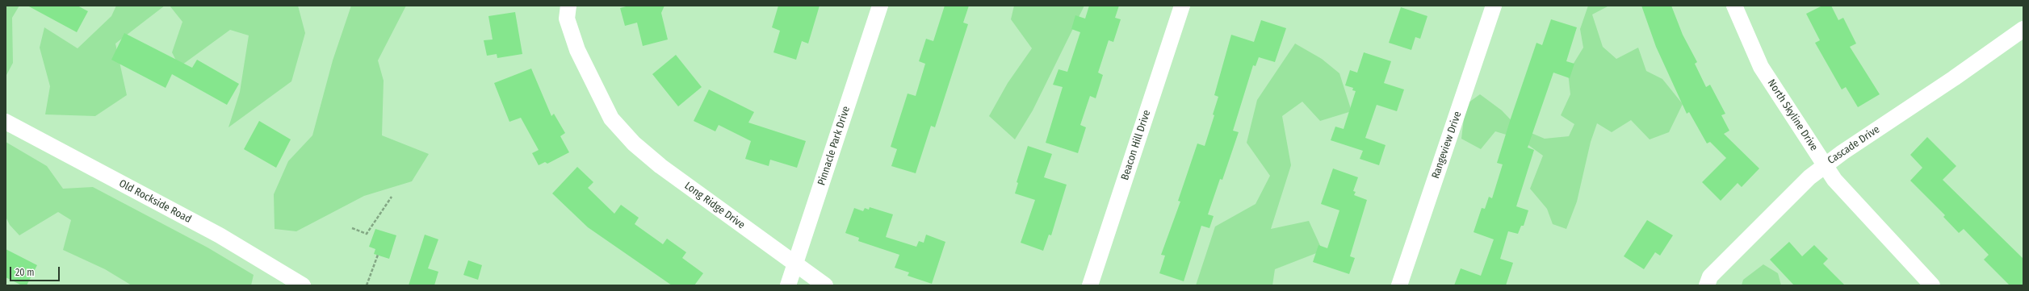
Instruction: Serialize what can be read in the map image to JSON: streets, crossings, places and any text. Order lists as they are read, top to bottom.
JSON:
{
  "streets": {
    "street": [
      "North Skyline Drive",
      "Beacon Hill Drive",
      "Rangeview Drive",
      "Cascade Drive",
      "Pinnacle Park Drive",
      "Old Rockside Road",
      "Long Ridge Drive"
    ]
  },
  "crossings": [
    ["North Skyline Drive", "Cascade Drive"],
    ["Pinnacle Park Drive", "Long Ridge Drive"]
  ],
  "scale_bar": "20 m"
}
